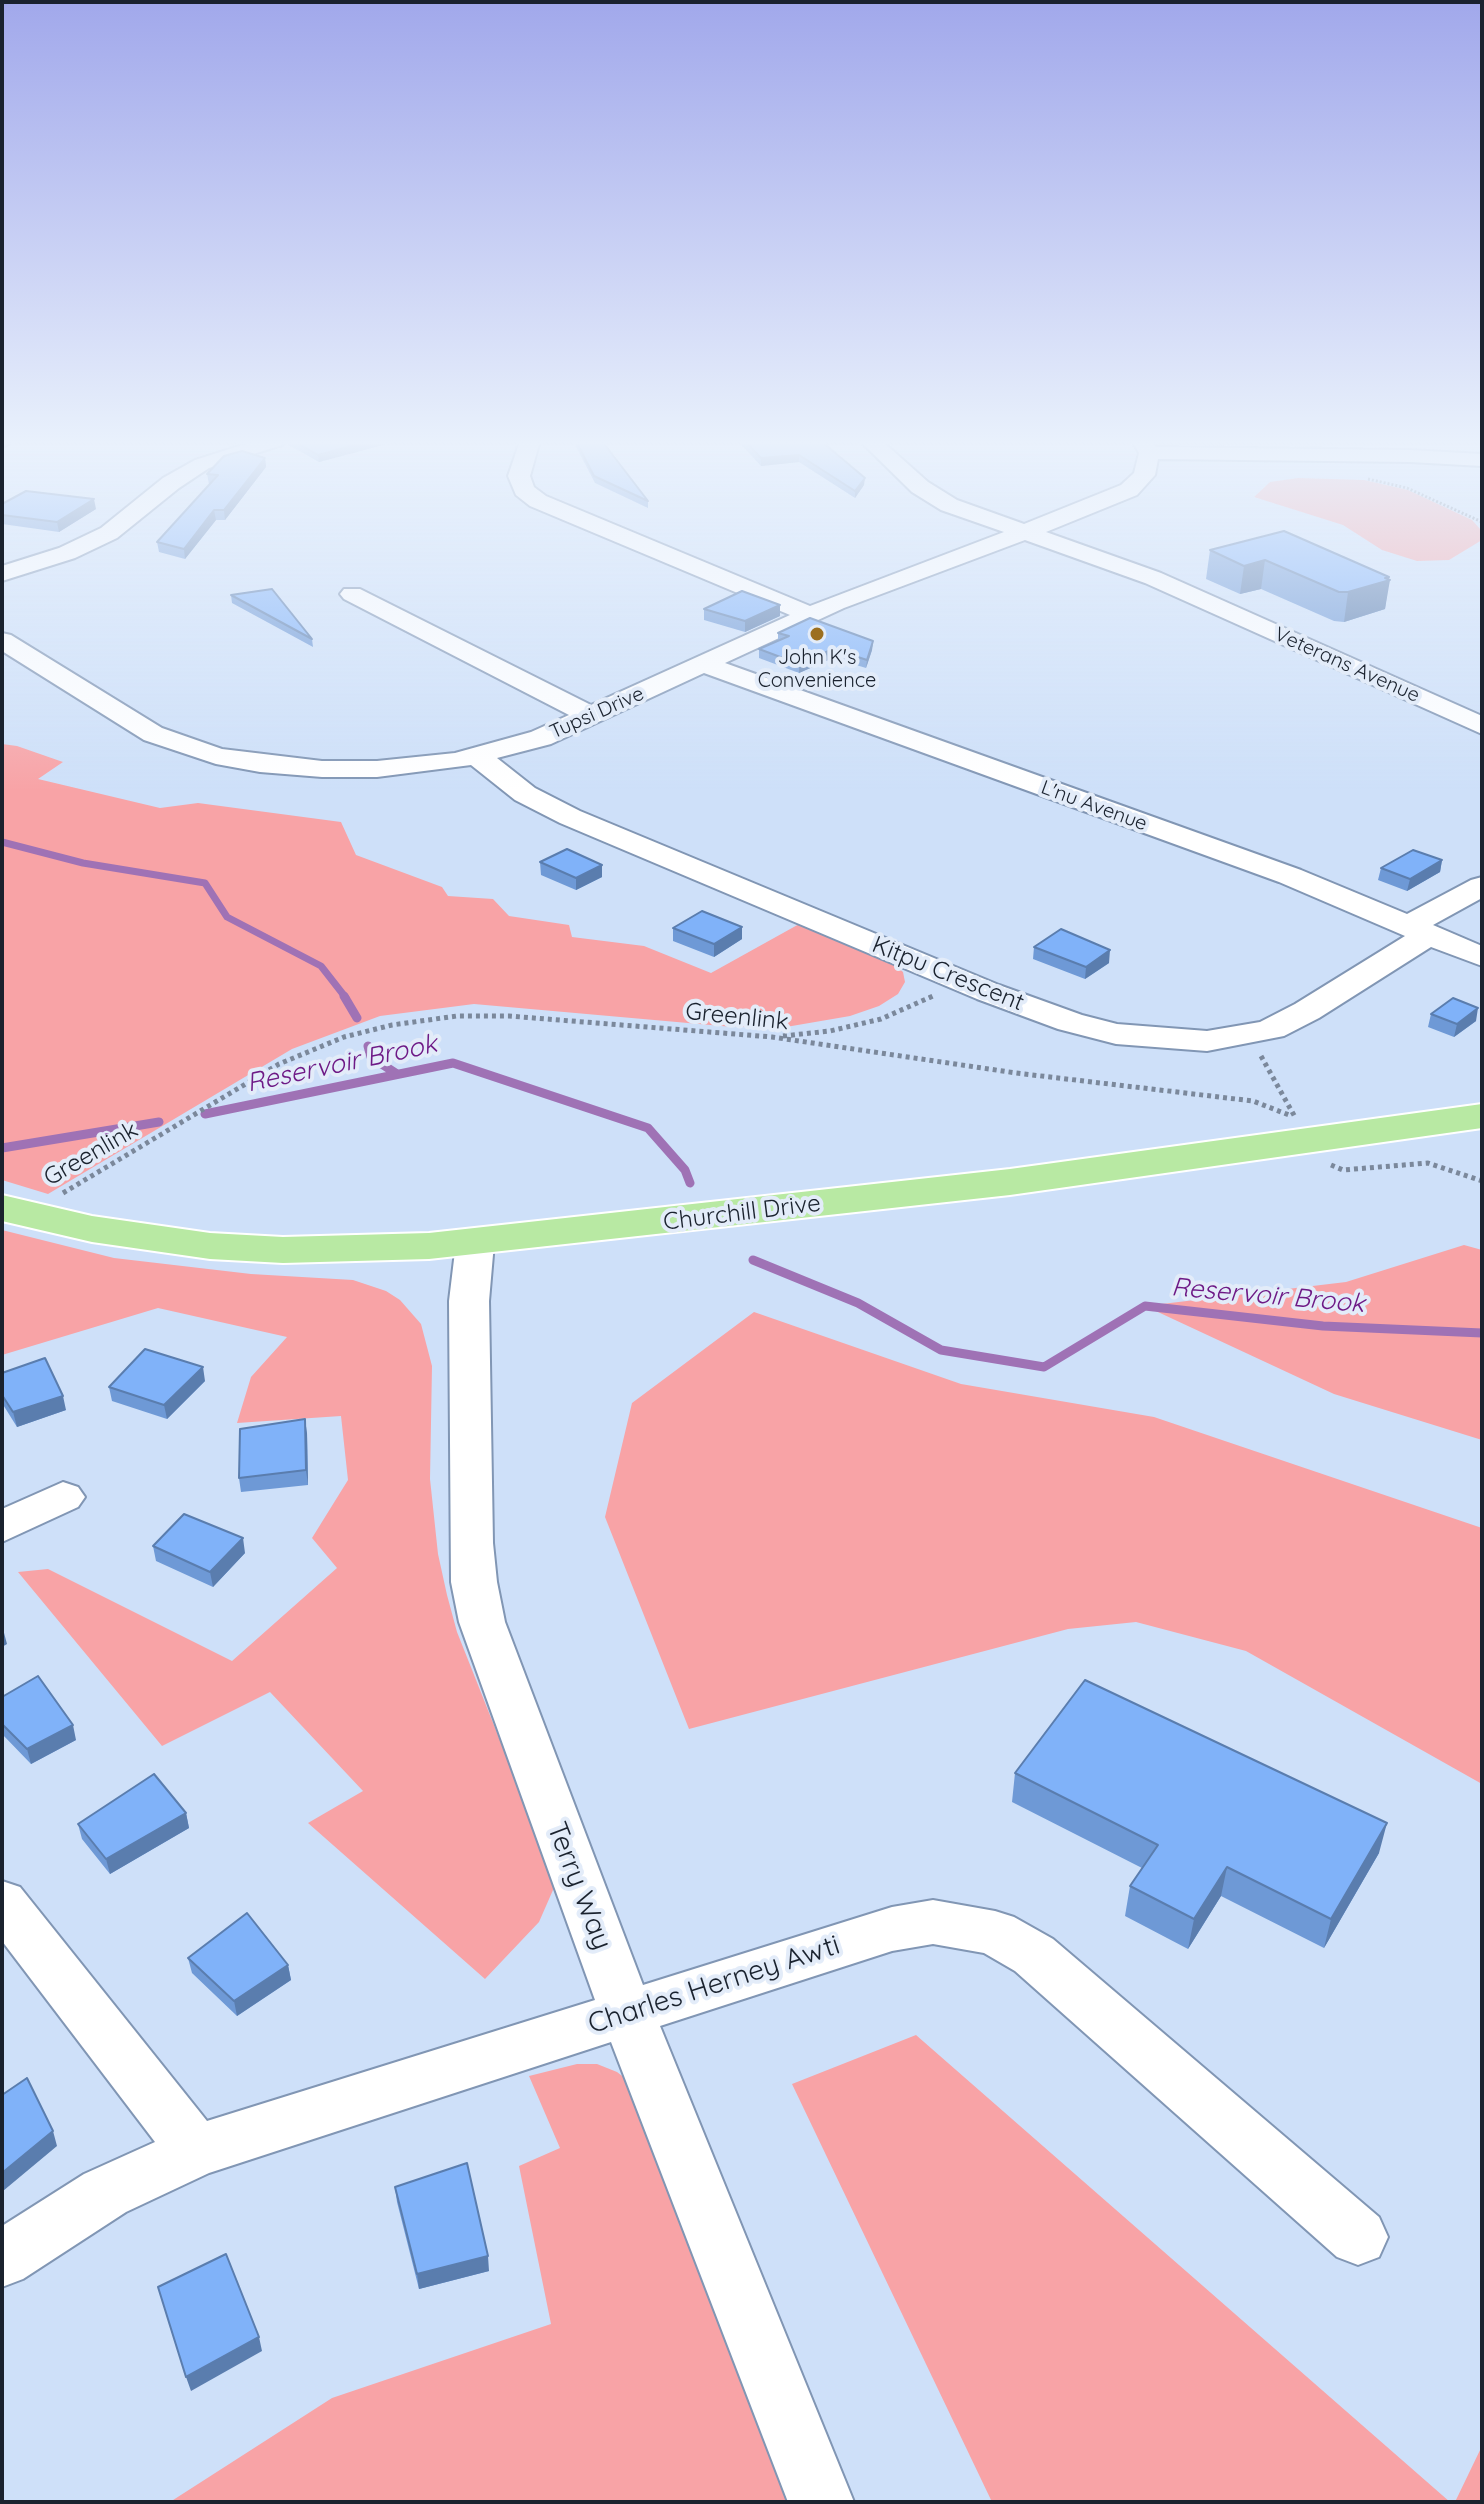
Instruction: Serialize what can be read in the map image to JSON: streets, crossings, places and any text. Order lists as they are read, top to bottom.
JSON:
{
  "streets": {
    "main road": ["Churchill Drive"],
    "street": [
      "Veterans Avenue",
      "Tupsi Drive",
      "L'nu Avenue",
      "Kitpu Crescent",
      "Terry Way",
      "Charles Herney Awti"
    ],
    "path": ["Greenlink"]
  },
  "crossings": [
    ["Tupsi Drive", "L'nu Avenue"],
    ["Tupsi Drive", "Kitpu Crescent"],
    ["L'nu Avenue", "Kitpu Crescent"],
    ["Greenlink", "Churchill Drive"],
    ["Churchill Drive", "Terry Way"],
    ["Terry Way", "Charles Herney Awti"]
  ],
  "water": ["Reservoir Brook"],
  "places": ["John K's Convenience"]
}
